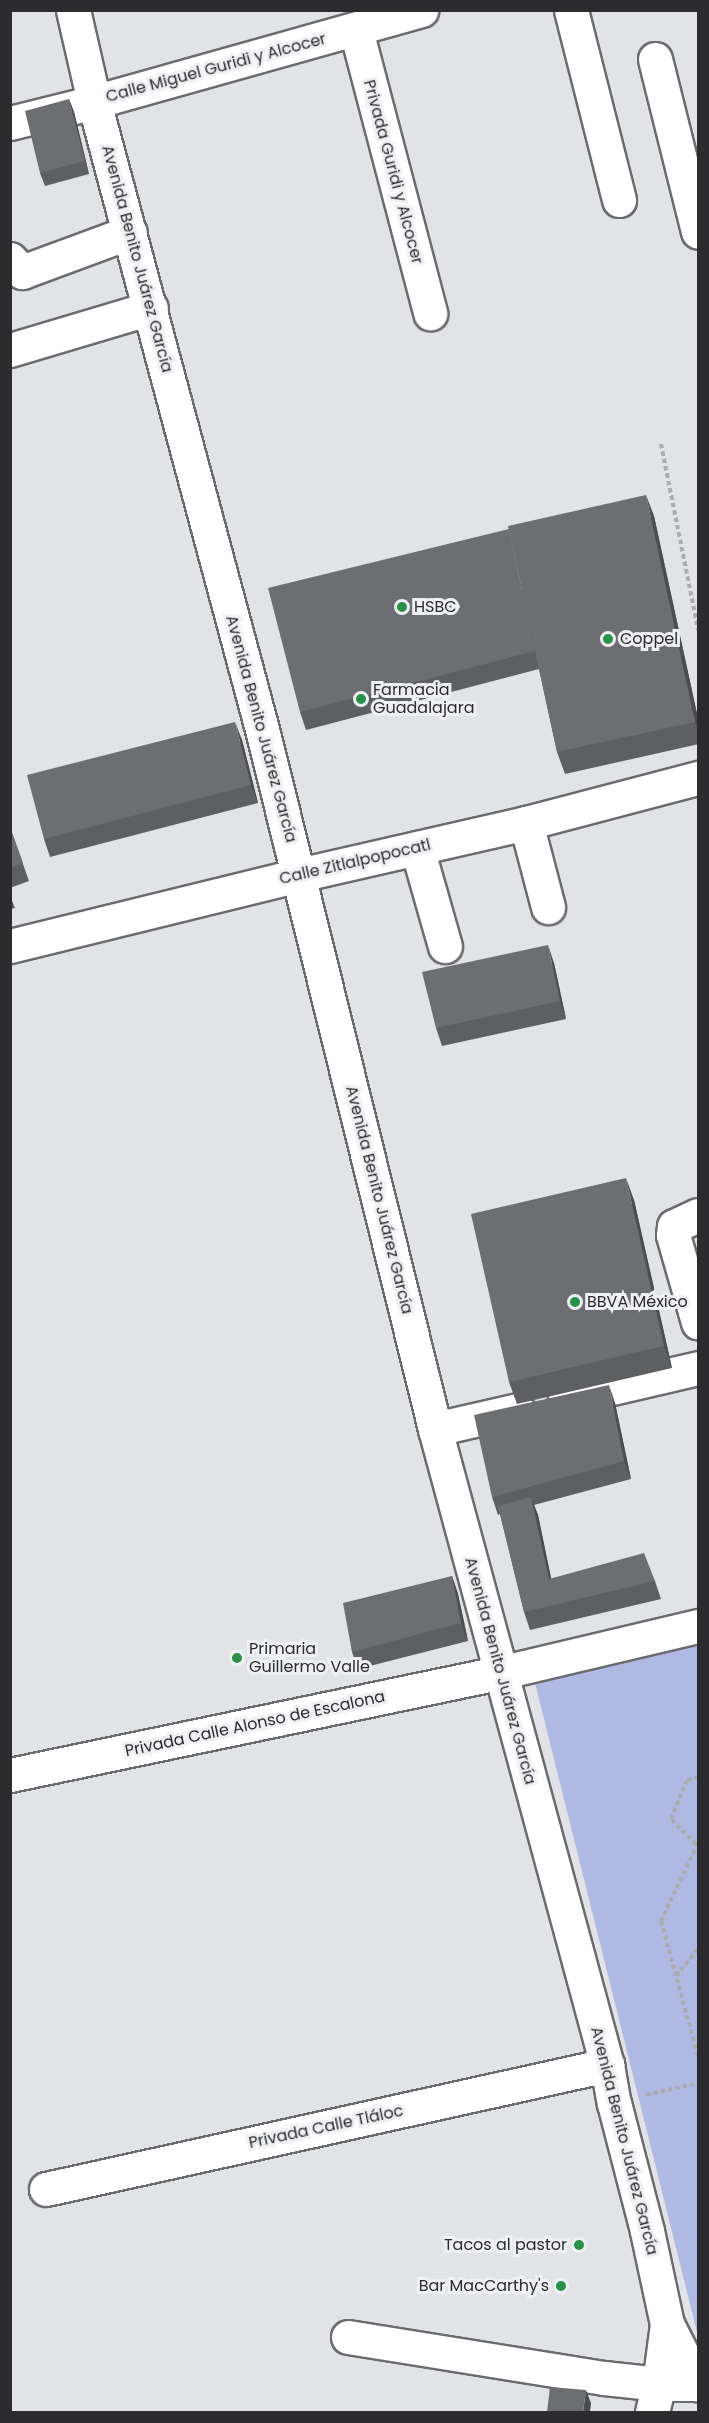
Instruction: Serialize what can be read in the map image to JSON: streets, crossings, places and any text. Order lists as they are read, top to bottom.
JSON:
{
  "streets": {
    "main road": [
      "Calle Miguel Guridi y Alcocer",
      "Privada Guridi y Alcocer",
      "Avenida Benito Juárez García",
      "Calle Zitlalpopocatl",
      "Privada Calle Alonso de Escalona",
      "Privada Calle Tláloc"
    ]
  },
  "crossings": [
    ["Calle Miguel Guridi y Alcocer", "Privada Guridi y Alcocer"],
    ["Calle Miguel Guridi y Alcocer", "Avenida Benito Juárez García"],
    ["Avenida Benito Juárez García", "Calle Zitlalpopocatl"],
    ["Avenida Benito Juárez García", "Privada Calle Alonso de Escalona"],
    ["Avenida Benito Juárez García", "Privada Calle Tláloc"]
  ],
  "places": [
    "HSBC",
    "Coppel",
    "Farmacia Guadalajara",
    "BBVA México",
    "Primaria Guillermo Valle",
    "Tacos al pastor",
    "Bar MacCarthy's"
  ]
}
